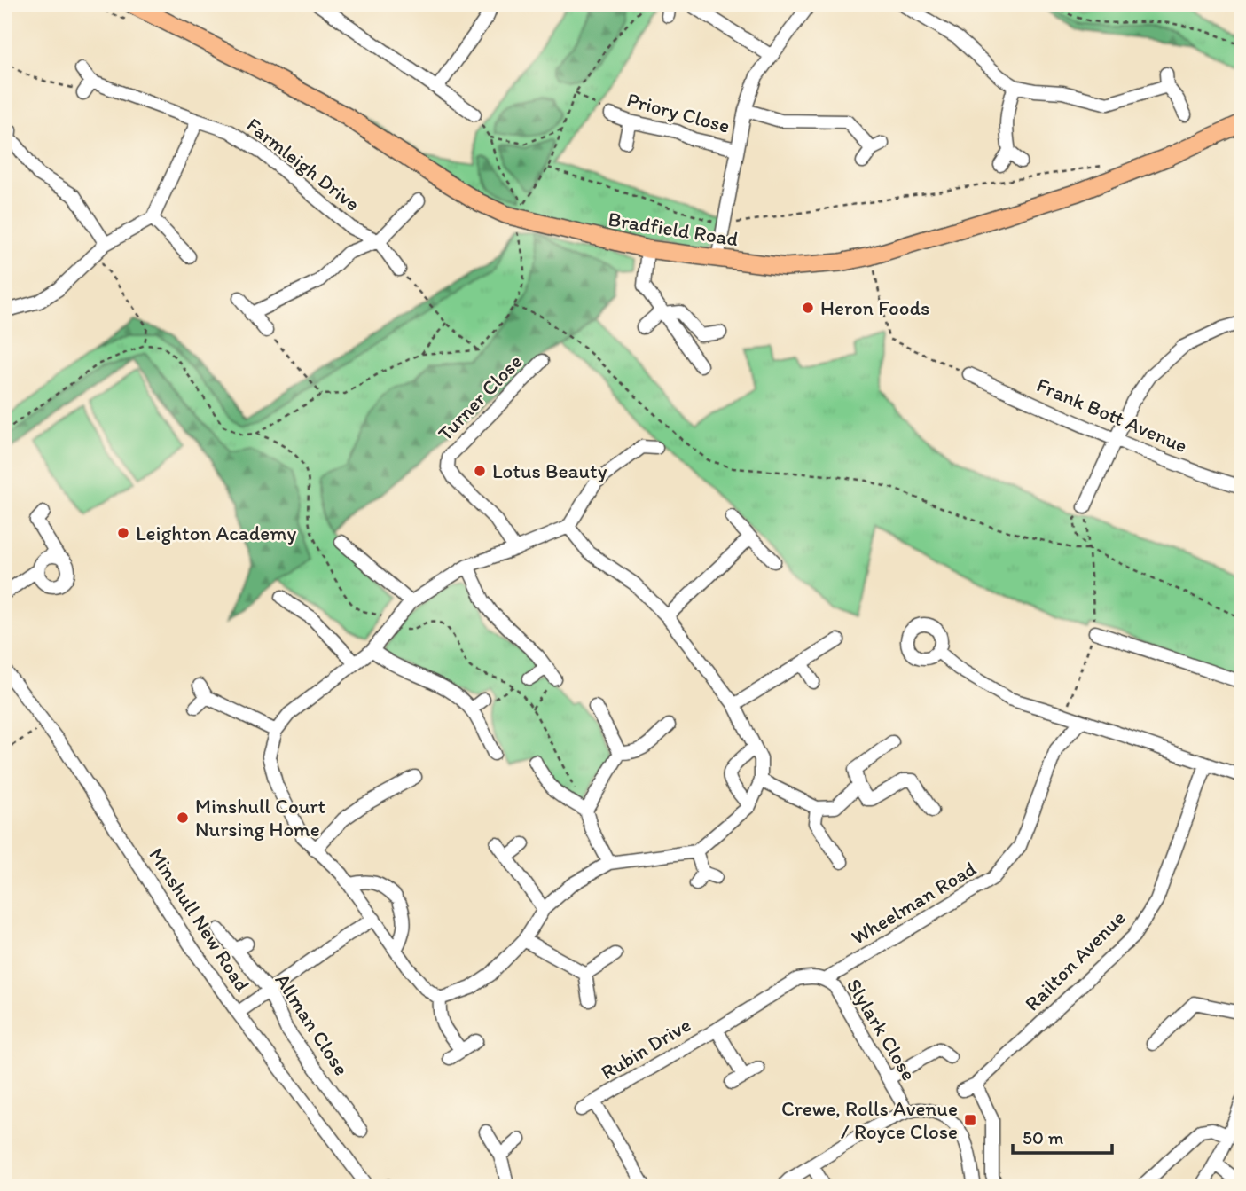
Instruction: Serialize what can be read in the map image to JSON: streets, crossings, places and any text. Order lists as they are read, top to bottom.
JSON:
{
  "streets": {
    "main road": ["Bradfield Road"],
    "street": [
      "Priory Close",
      "Farmleigh Drive",
      "Turner Close",
      "Frank Bott Avenue",
      "Wheelman Road",
      "Minshull New Road",
      "Railton Avenue",
      "Allman Close",
      "Slylark Close",
      "Rubin Drive"
    ]
  },
  "crossings": [
    ["Wheelman Road", "Slylark Close"],
    ["Slylark Close", "Rubin Drive"]
  ],
  "places": {
    "other": [
      "Heron Foods",
      "Lotus Beauty",
      "Leighton Academy",
      "Minshull Court Nursing Home"
    ],
    "transit": ["Crewe, Rolls Avenue / Royce Close"]
  },
  "scale_bar": "50 m"
}
